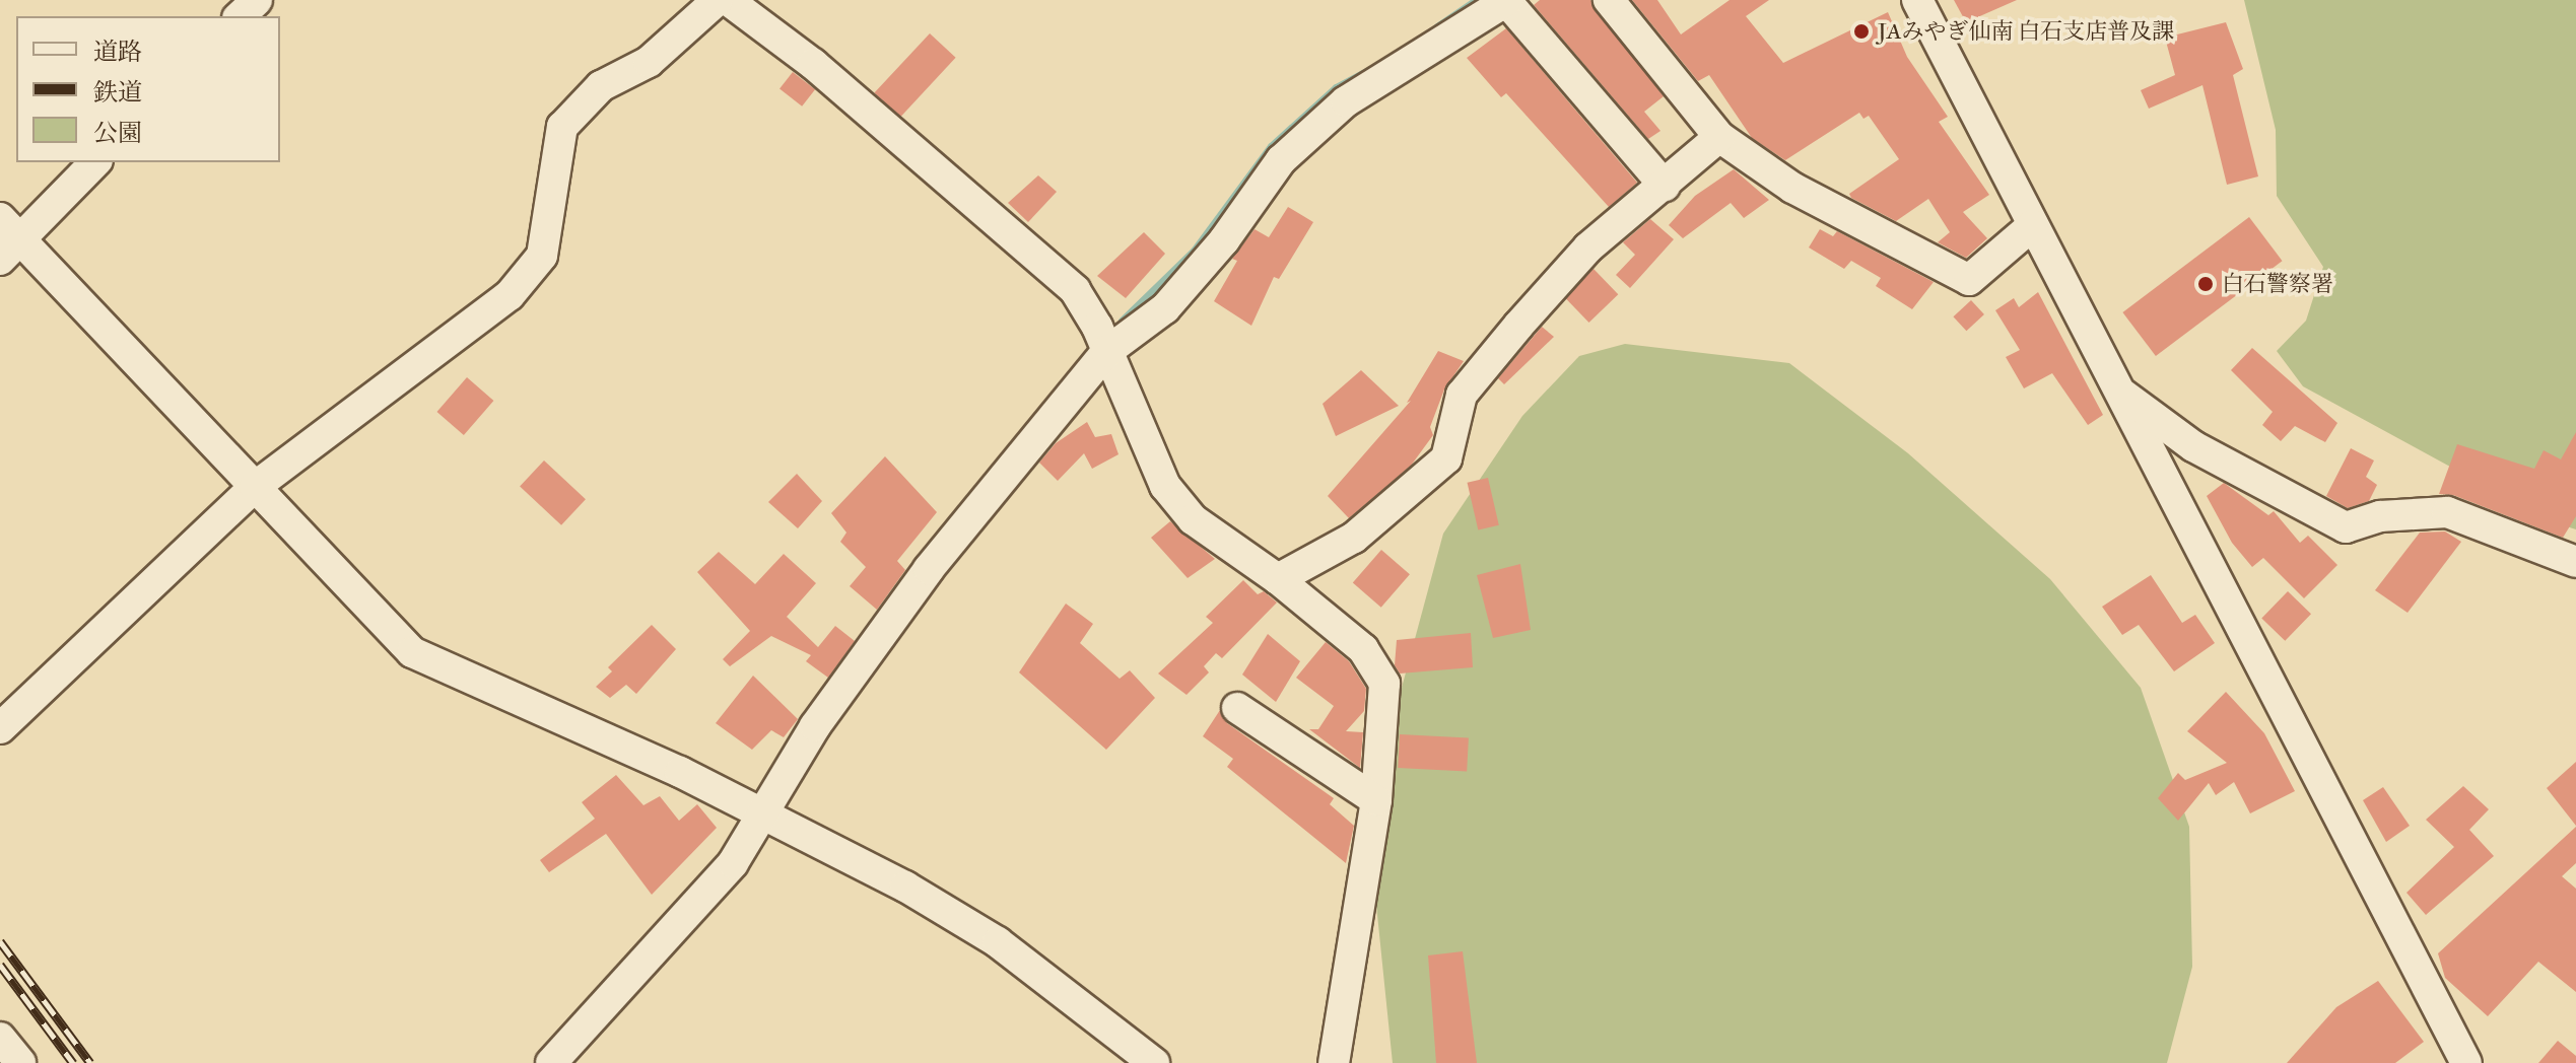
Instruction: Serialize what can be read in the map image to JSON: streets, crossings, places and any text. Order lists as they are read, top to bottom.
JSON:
{
  "places": ["JAみやぎ仙南 白石支店普及課", "白石警察署"],
  "legend": ["道路", "鉄道", "公園"]
}
